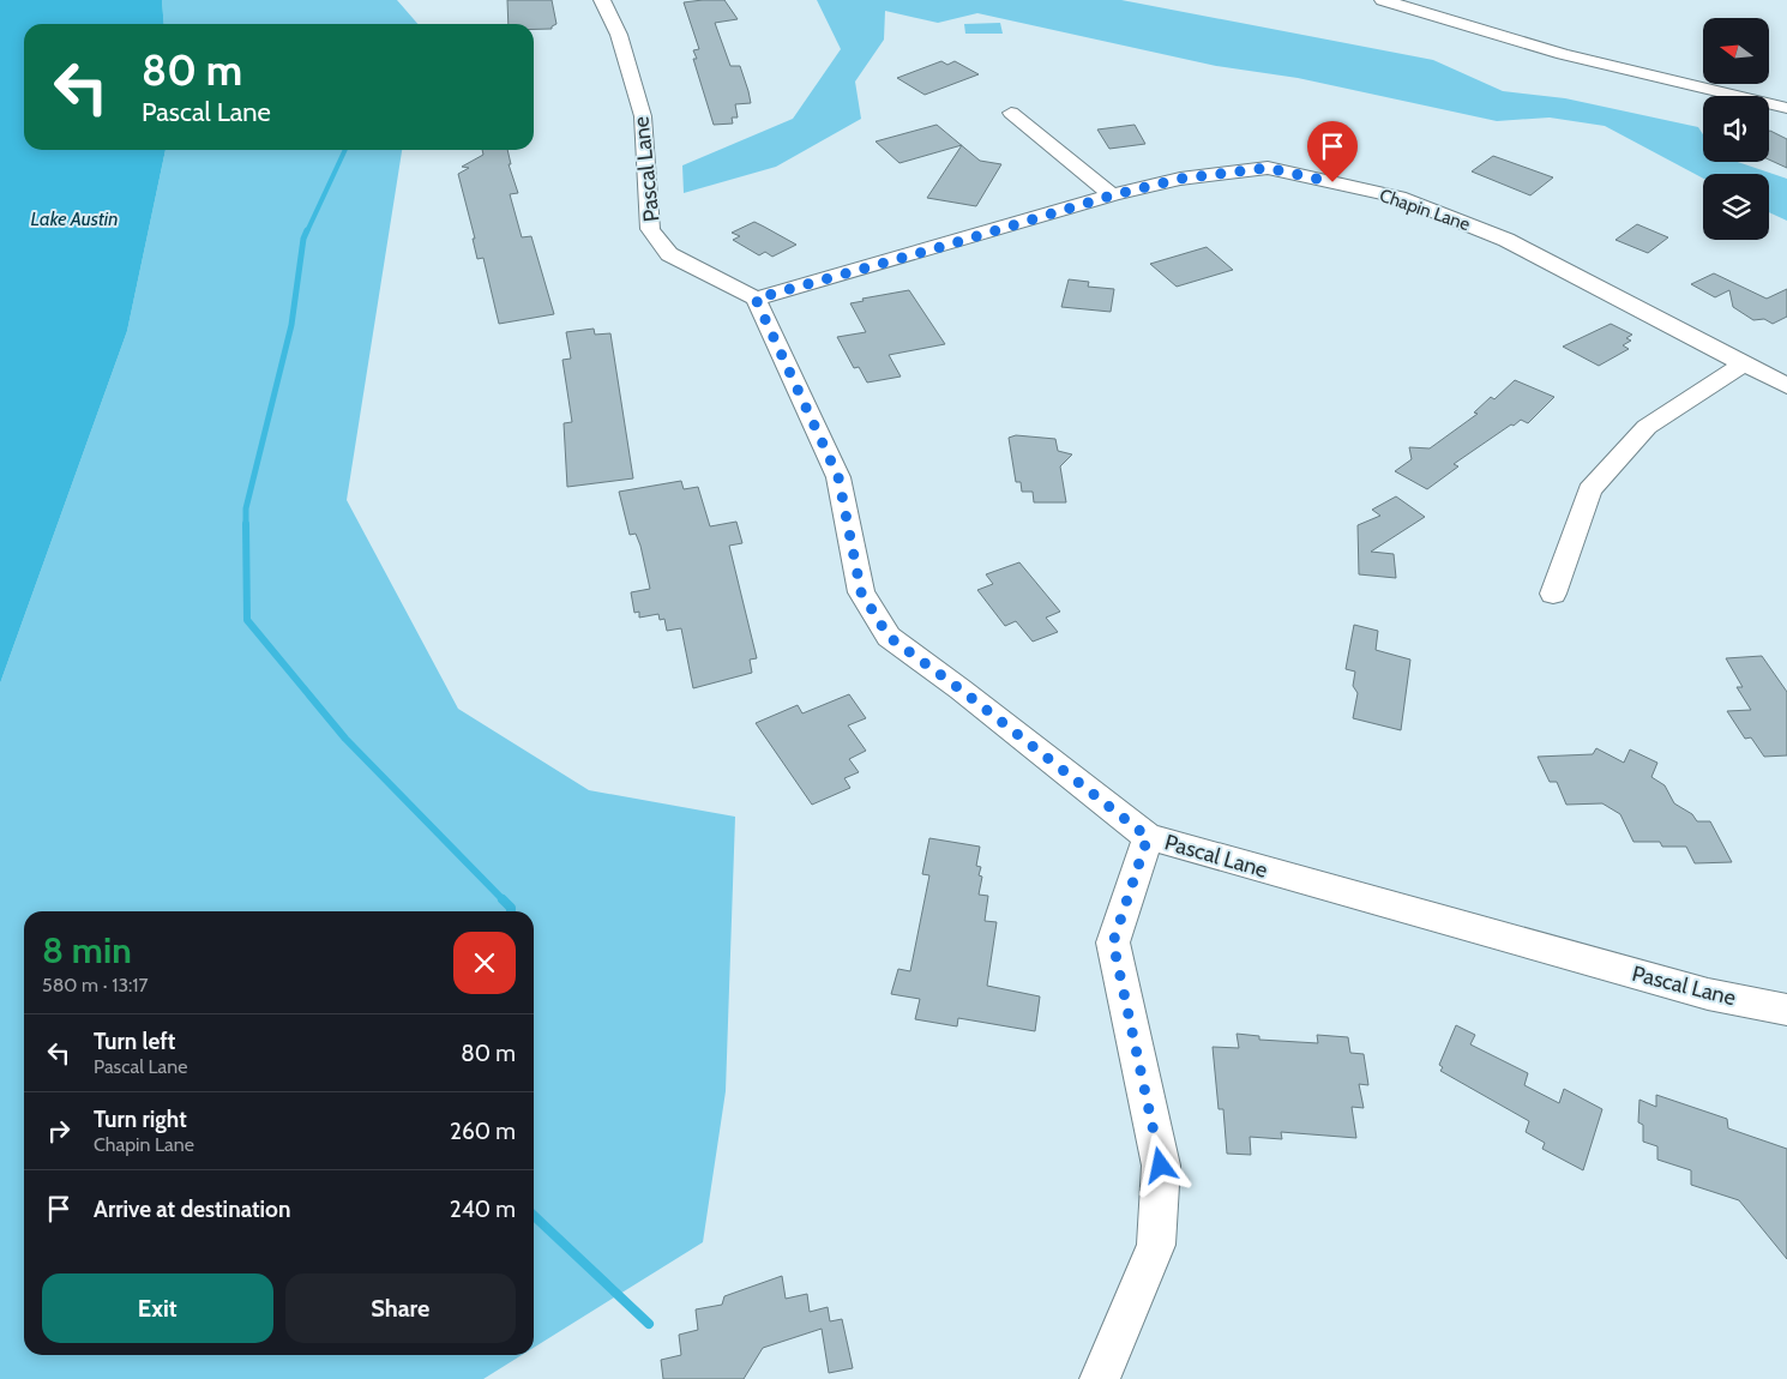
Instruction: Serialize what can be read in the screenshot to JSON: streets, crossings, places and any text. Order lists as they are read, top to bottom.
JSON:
{
  "streets": {
    "street": ["Pascal Lane", "Chapin Lane"]
  },
  "crossings": [
    ["Pascal Lane", "Chapin Lane"]
  ],
  "water": ["Lake Austin"],
  "north": "left",
  "page": {
    "turn": ["80 m", "Pascal Lane"],
    "heading": ["8 min", "580 m · 13:17"],
    "list": [
      {
        "name": "Turn left",
        "note": "Pascal Lane",
        "value": "80 m"
      },
      {
        "name": "Turn right",
        "note": "Chapin Lane",
        "value": "260 m"
      },
      {
        "name": "Arrive at destination",
        "value": "240 m"
      }
    ],
    "buttons": ["Exit", "Share"]
  }
}
